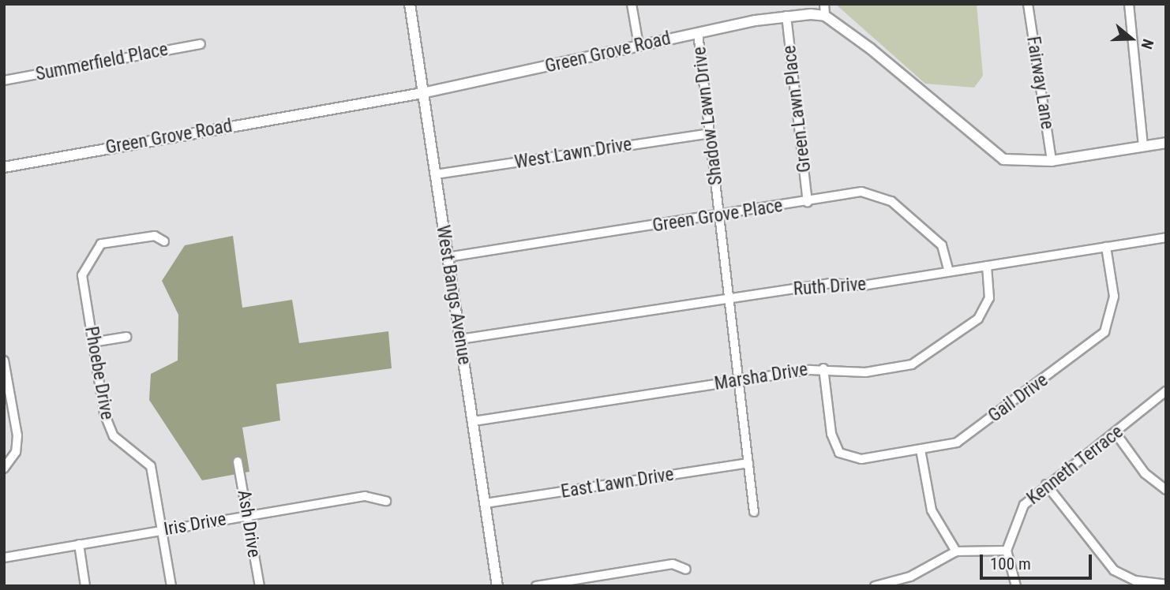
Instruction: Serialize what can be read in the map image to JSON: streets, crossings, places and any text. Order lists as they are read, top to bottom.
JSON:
{
  "streets": {
    "street": [
      "Green Grove Road",
      "Summerfield Place",
      "Fairway Lane",
      "Green Lawn Place",
      "Shadow Lawn Drive",
      "West Lawn Drive",
      "Green Grove Place",
      "Ruth Drive",
      "West Bangs Avenue",
      "Phoebe Drive",
      "Marsha Drive",
      "Gail Drive",
      "Kenneth Terrace",
      "East Lawn Drive",
      "Ash Drive",
      "Iris Drive"
    ]
  },
  "crossings": [
    ["Green Grove Road", "Green Lawn Place"],
    ["Green Grove Road", "Shadow Lawn Drive"],
    ["Green Grove Road", "West Bangs Avenue"],
    ["Green Lawn Place", "Green Grove Place"],
    ["Shadow Lawn Drive", "West Lawn Drive"],
    ["Shadow Lawn Drive", "Green Grove Place"],
    ["Shadow Lawn Drive", "Ruth Drive"],
    ["Shadow Lawn Drive", "Marsha Drive"],
    ["Shadow Lawn Drive", "East Lawn Drive"],
    ["West Lawn Drive", "West Bangs Avenue"],
    ["Green Grove Place", "Ruth Drive"],
    ["Green Grove Place", "West Bangs Avenue"],
    ["Ruth Drive", "West Bangs Avenue"],
    ["Ruth Drive", "Marsha Drive"],
    ["Ruth Drive", "Gail Drive"],
    ["West Bangs Avenue", "Marsha Drive"],
    ["West Bangs Avenue", "East Lawn Drive"],
    ["Phoebe Drive", "Iris Drive"],
    ["Marsha Drive", "Gail Drive"],
    ["Ash Drive", "Iris Drive"]
  ],
  "scale_bar": "100 m",
  "north": "right"
}
